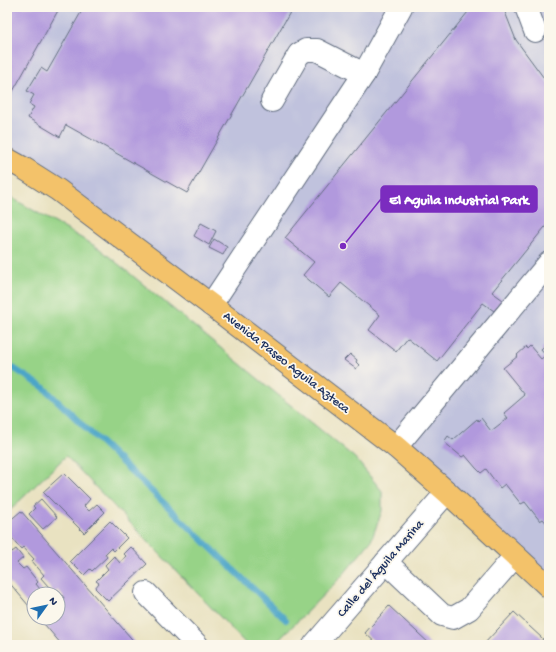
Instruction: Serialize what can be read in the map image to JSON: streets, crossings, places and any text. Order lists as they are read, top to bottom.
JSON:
{
  "streets": {
    "main road": ["Avenida Paseo Aguila Azteca"],
    "street": ["Calle del Águila Marina"]
  },
  "crossings": [
    ["Avenida Paseo Aguila Azteca", "Calle del Águila Marina"]
  ],
  "places": ["El Aguila Industrial Park"],
  "north": "top right"
}
